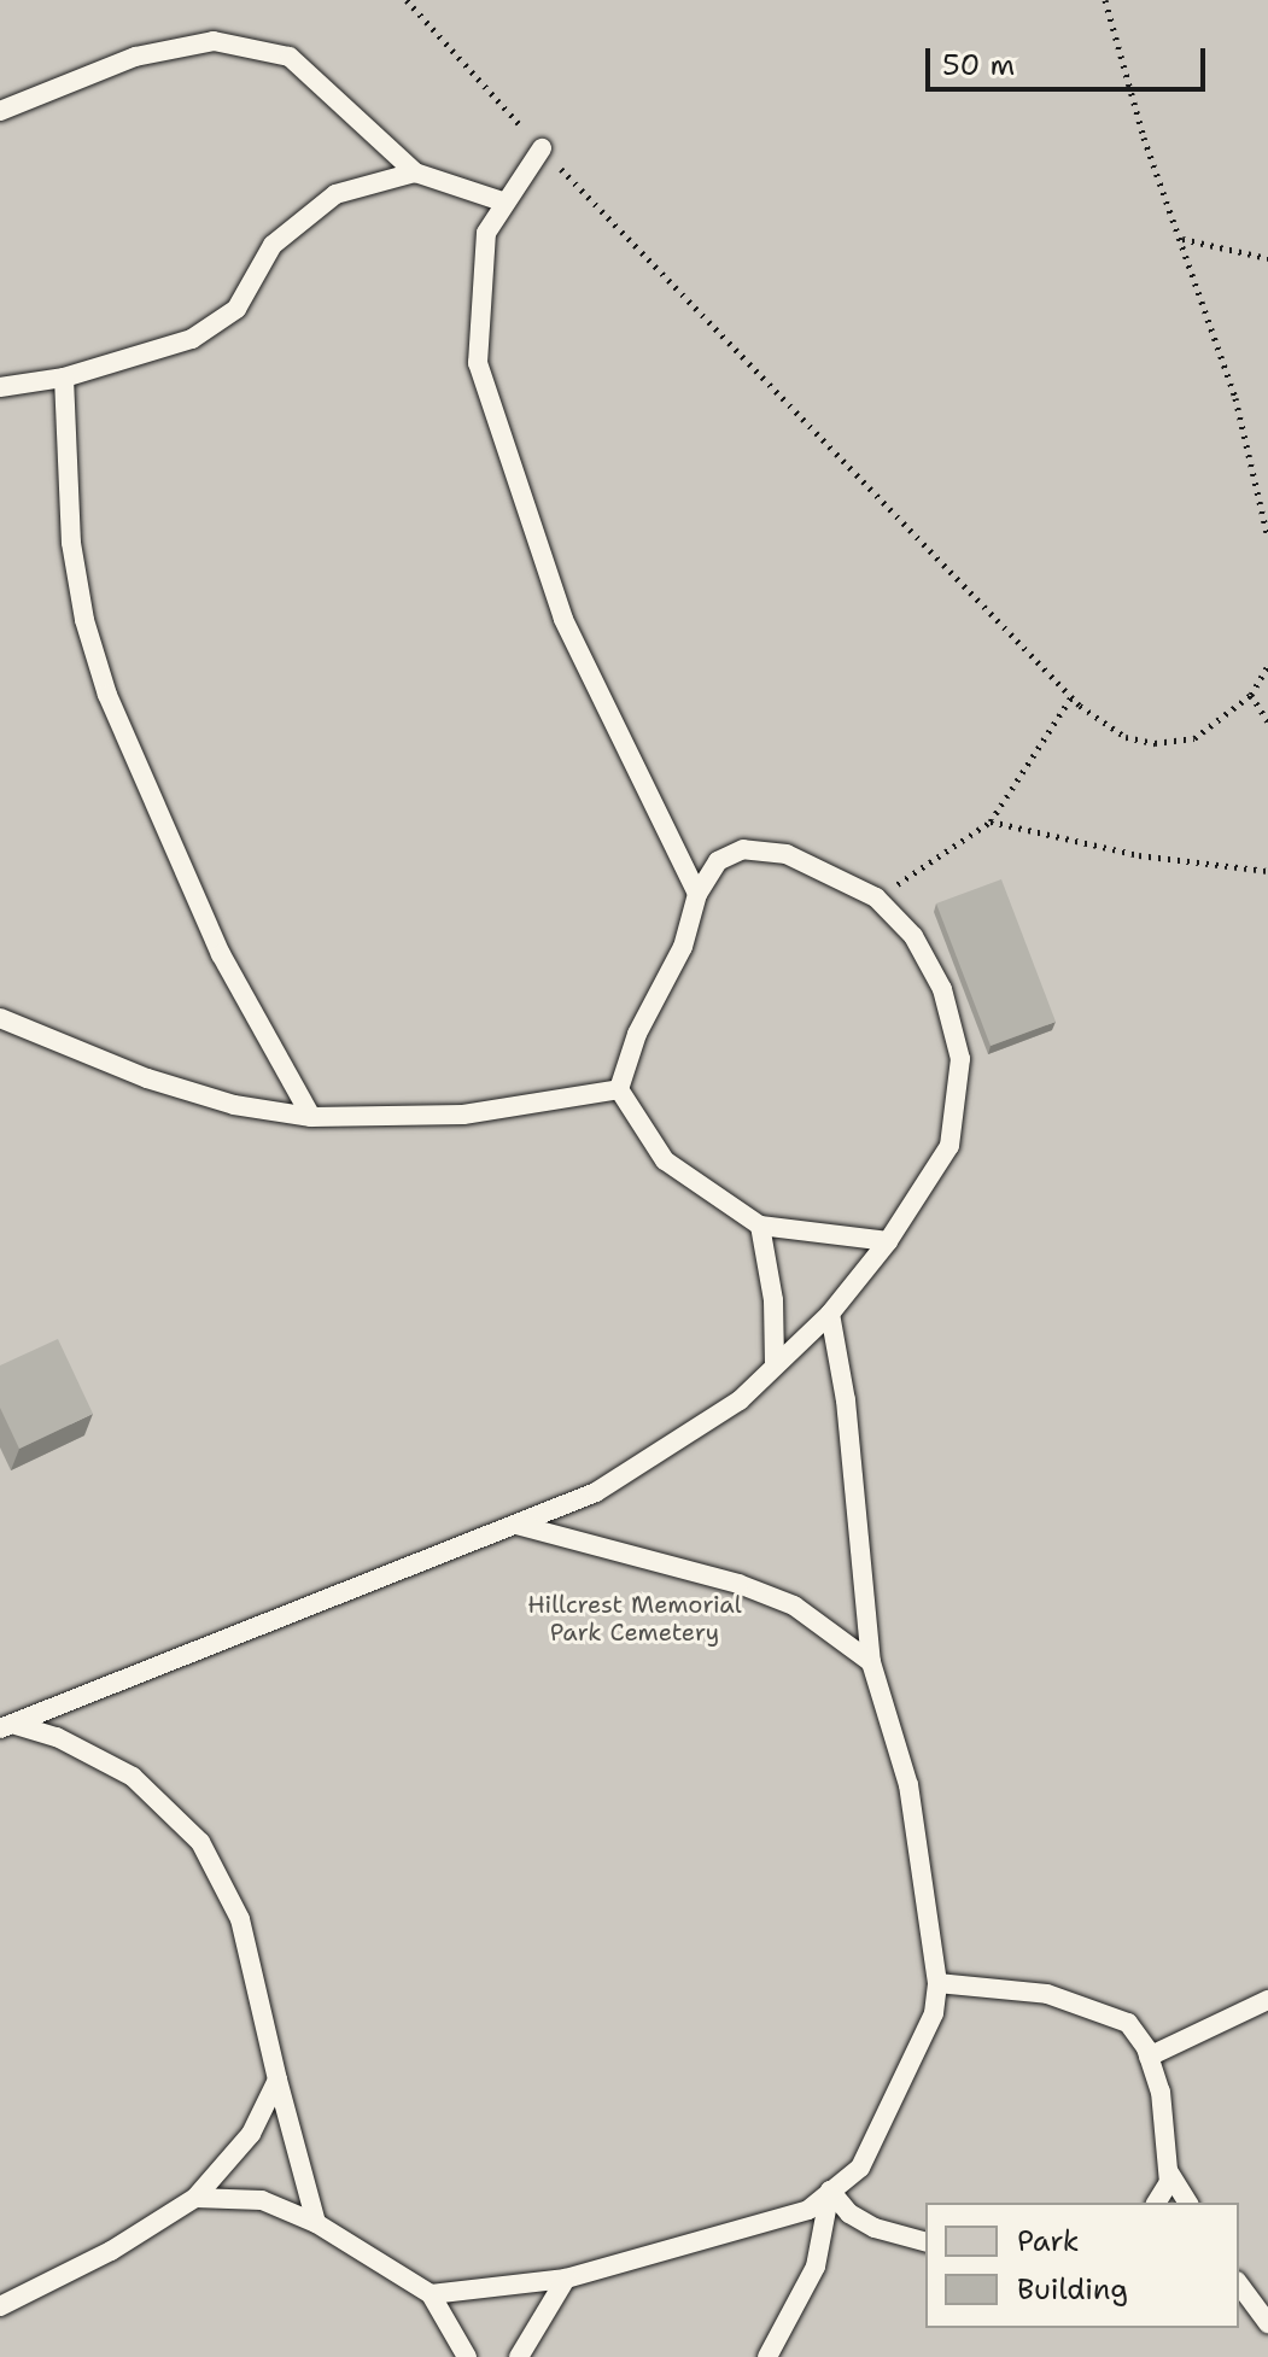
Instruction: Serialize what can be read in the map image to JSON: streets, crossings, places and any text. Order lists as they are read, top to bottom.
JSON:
{
  "parks": ["Hillcrest Memorial Park Cemetery"],
  "legend": ["Park", "Building"],
  "scale_bar": "50 m"
}
